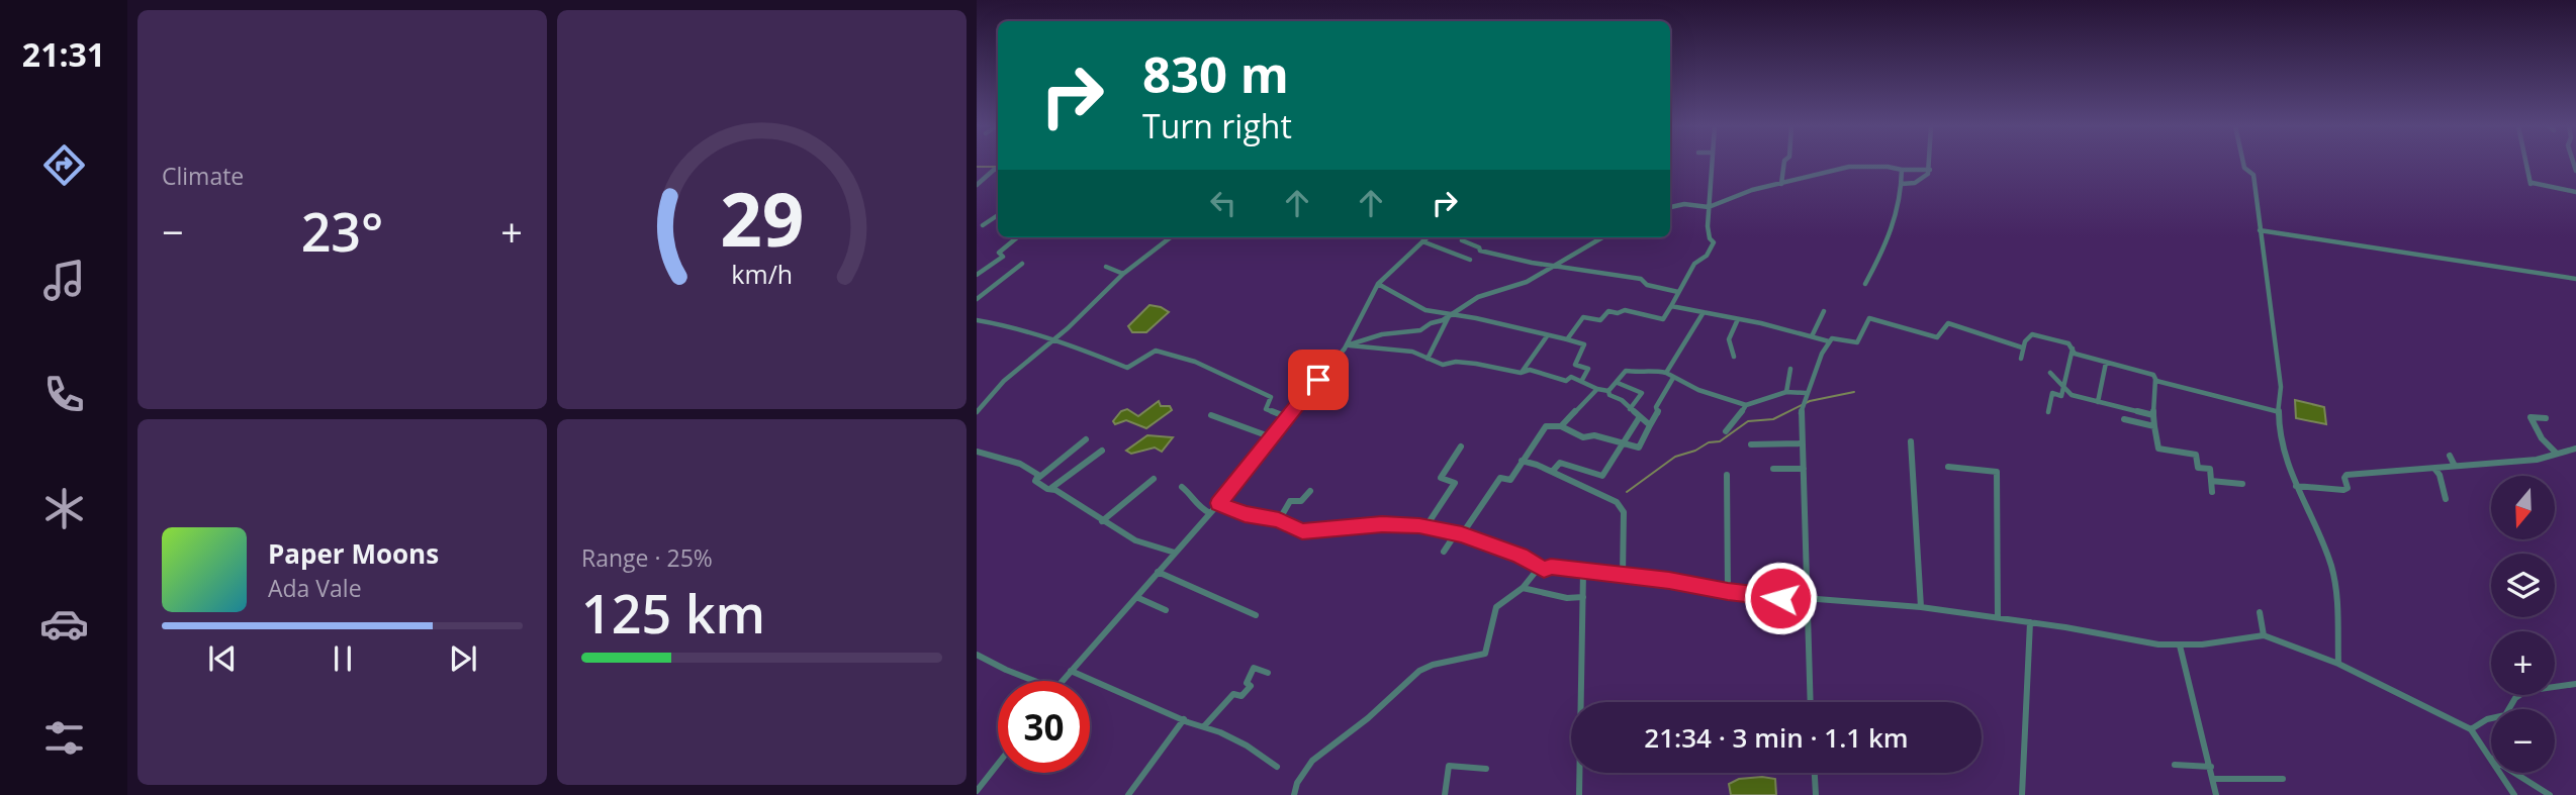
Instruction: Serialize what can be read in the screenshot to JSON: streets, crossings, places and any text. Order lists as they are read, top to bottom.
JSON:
{
  "north": "bottom",
  "page": {
    "tabs": "21:31",
    "tile": [
      "Climate",
      ["Range · 25%", "125 km"]
    ],
    "turn": ["830 m", "Turn right"],
    "heat": ["−", "23°", "+"],
    "map_buttons": ["+", "−"],
    "song": ["Paper Moons", "Ada Vale"],
    "limit": "30",
    "trip": "21:34 · 3 min · 1.1 km",
    "gauge": ["29", "km/h"]
  }
}
